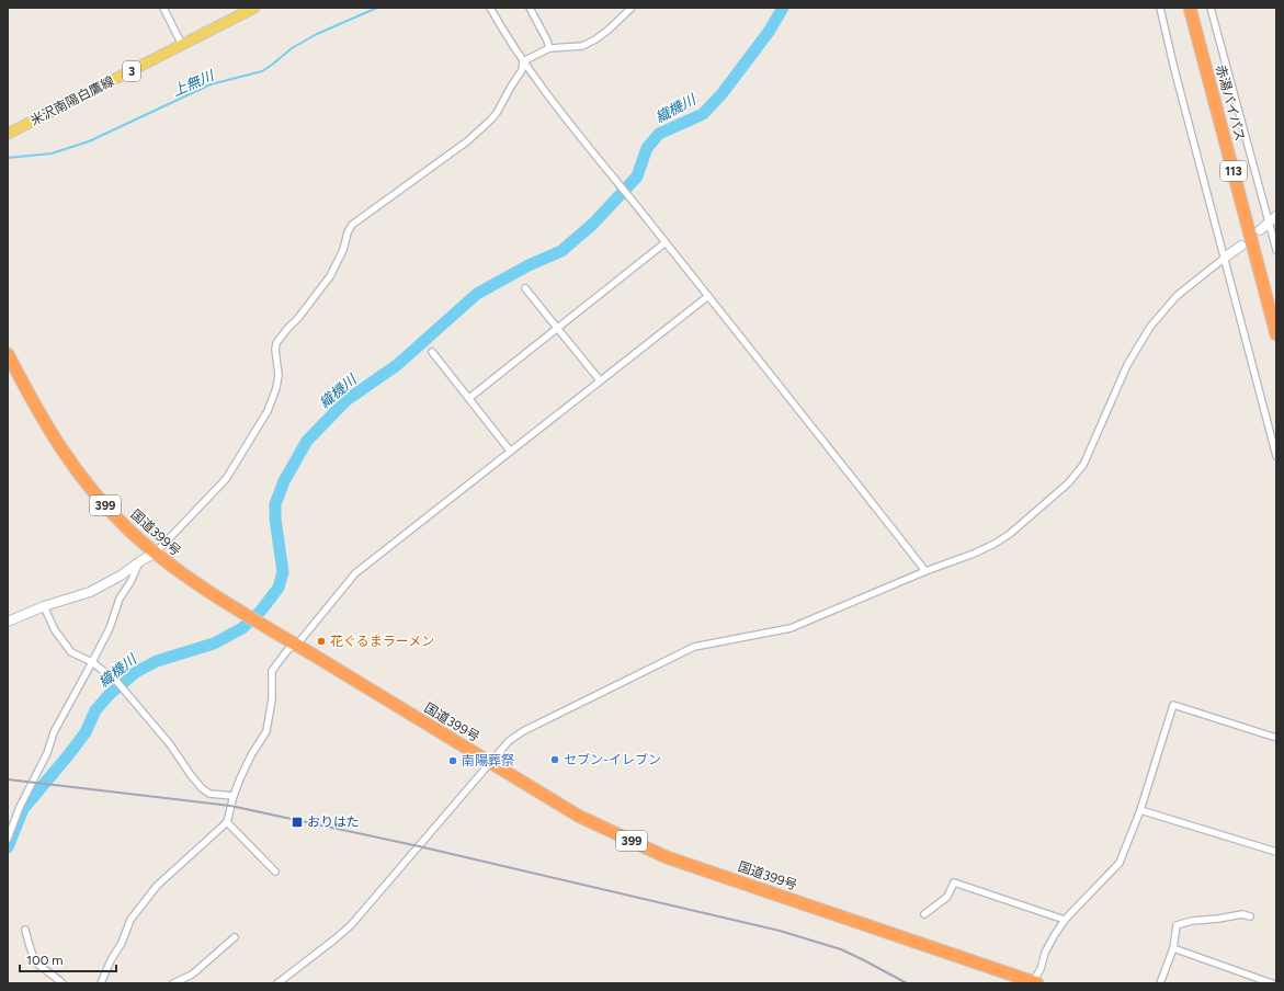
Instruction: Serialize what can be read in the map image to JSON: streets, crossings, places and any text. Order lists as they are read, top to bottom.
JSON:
{
  "streets": {
    "highway": [
      "赤湯バイパス",
      "113",
      "399",
      "国道399号"
    ],
    "main road": ["3", "米沢南陽白鷹線"]
  },
  "water": ["上無川", "織機川"],
  "places": {
    "other": ["花ぐるまラーメン", "セブン-イレブン", "南陽葬祭"],
    "transit": ["おりはた"]
  },
  "scale_bar": "100 m"
}
